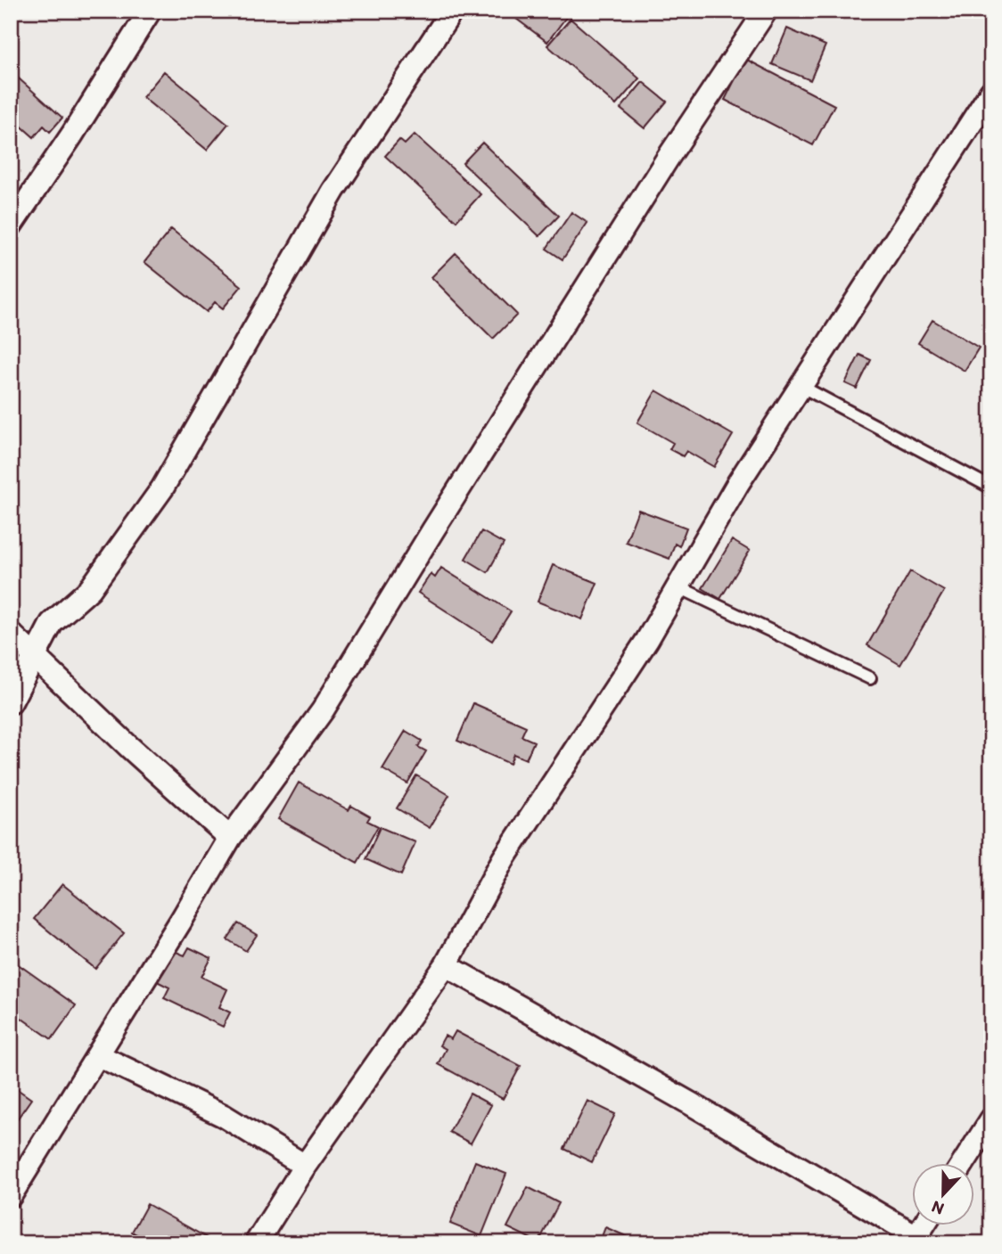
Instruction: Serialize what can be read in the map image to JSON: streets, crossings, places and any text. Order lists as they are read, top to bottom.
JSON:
{
  "north": "bottom"
}
